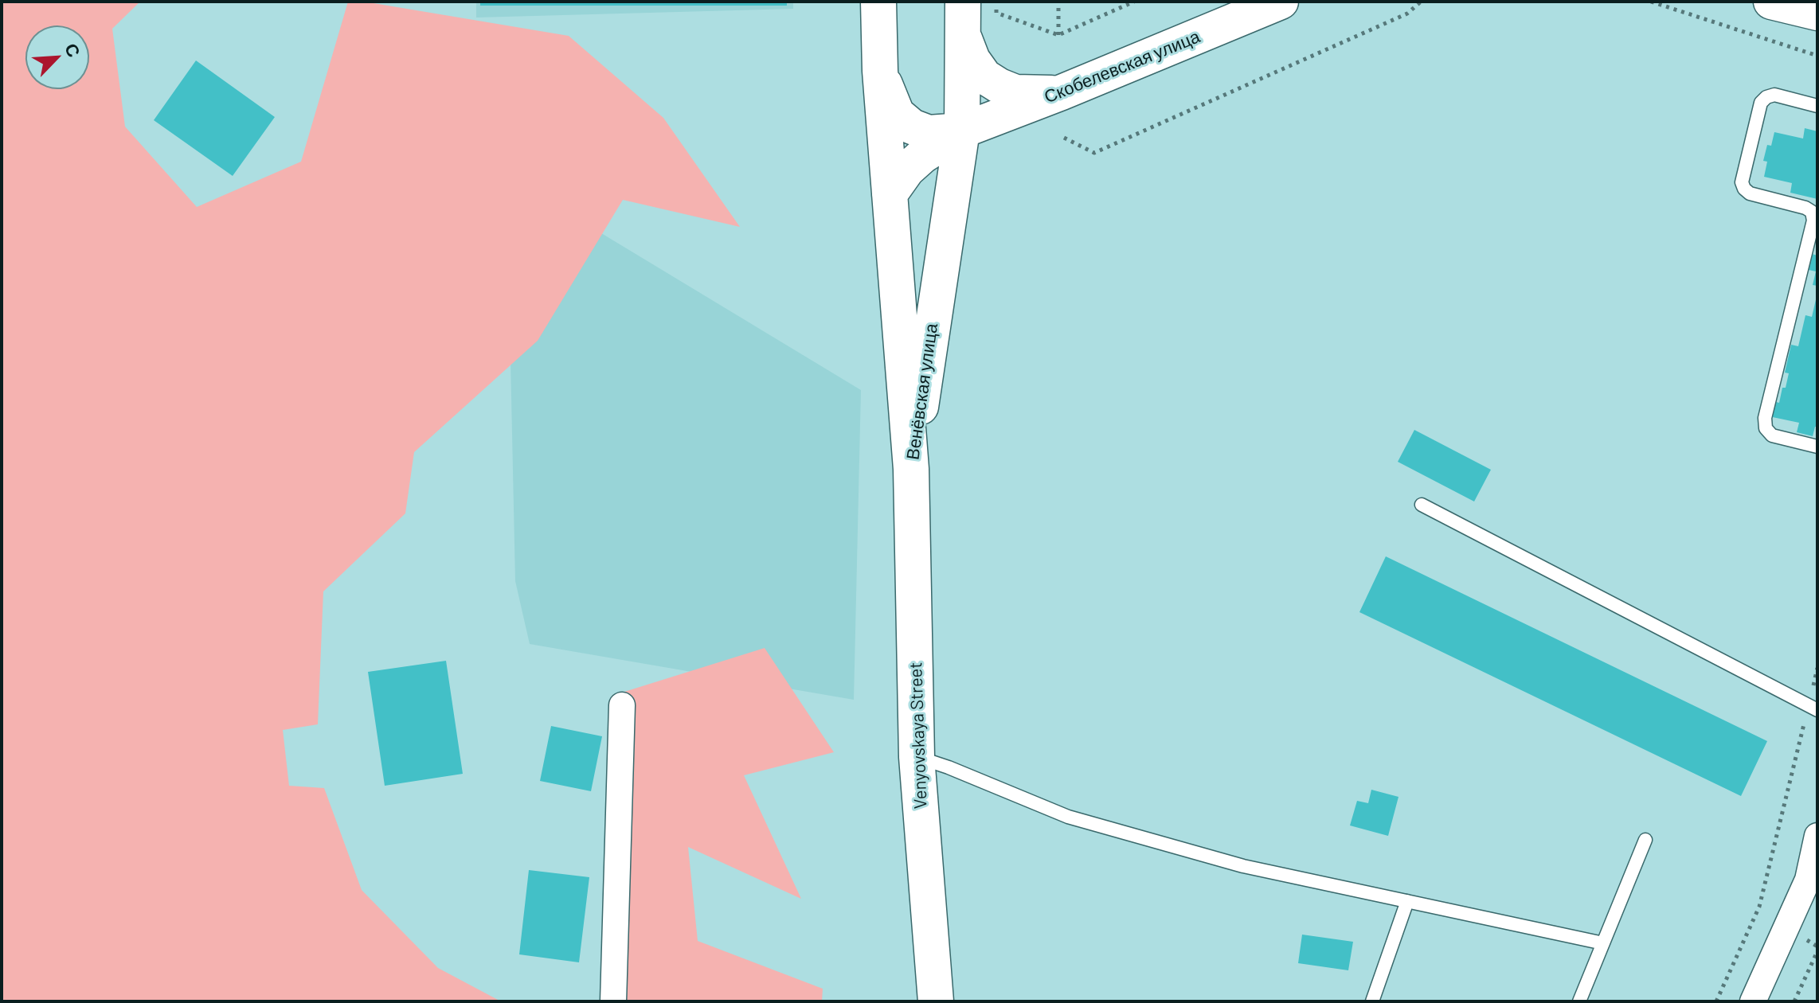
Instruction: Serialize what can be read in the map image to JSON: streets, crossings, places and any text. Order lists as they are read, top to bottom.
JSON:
{
  "streets": {
    "street": ["Скобелевская улица", "Венёвская улица", "Venyovskaya Street"]
  },
  "crossings": [
    ["Скобелевская улица", "Венёвская улица"],
    ["Венёвская улица", "Venyovskaya Street"]
  ],
  "north": "top right"
}
